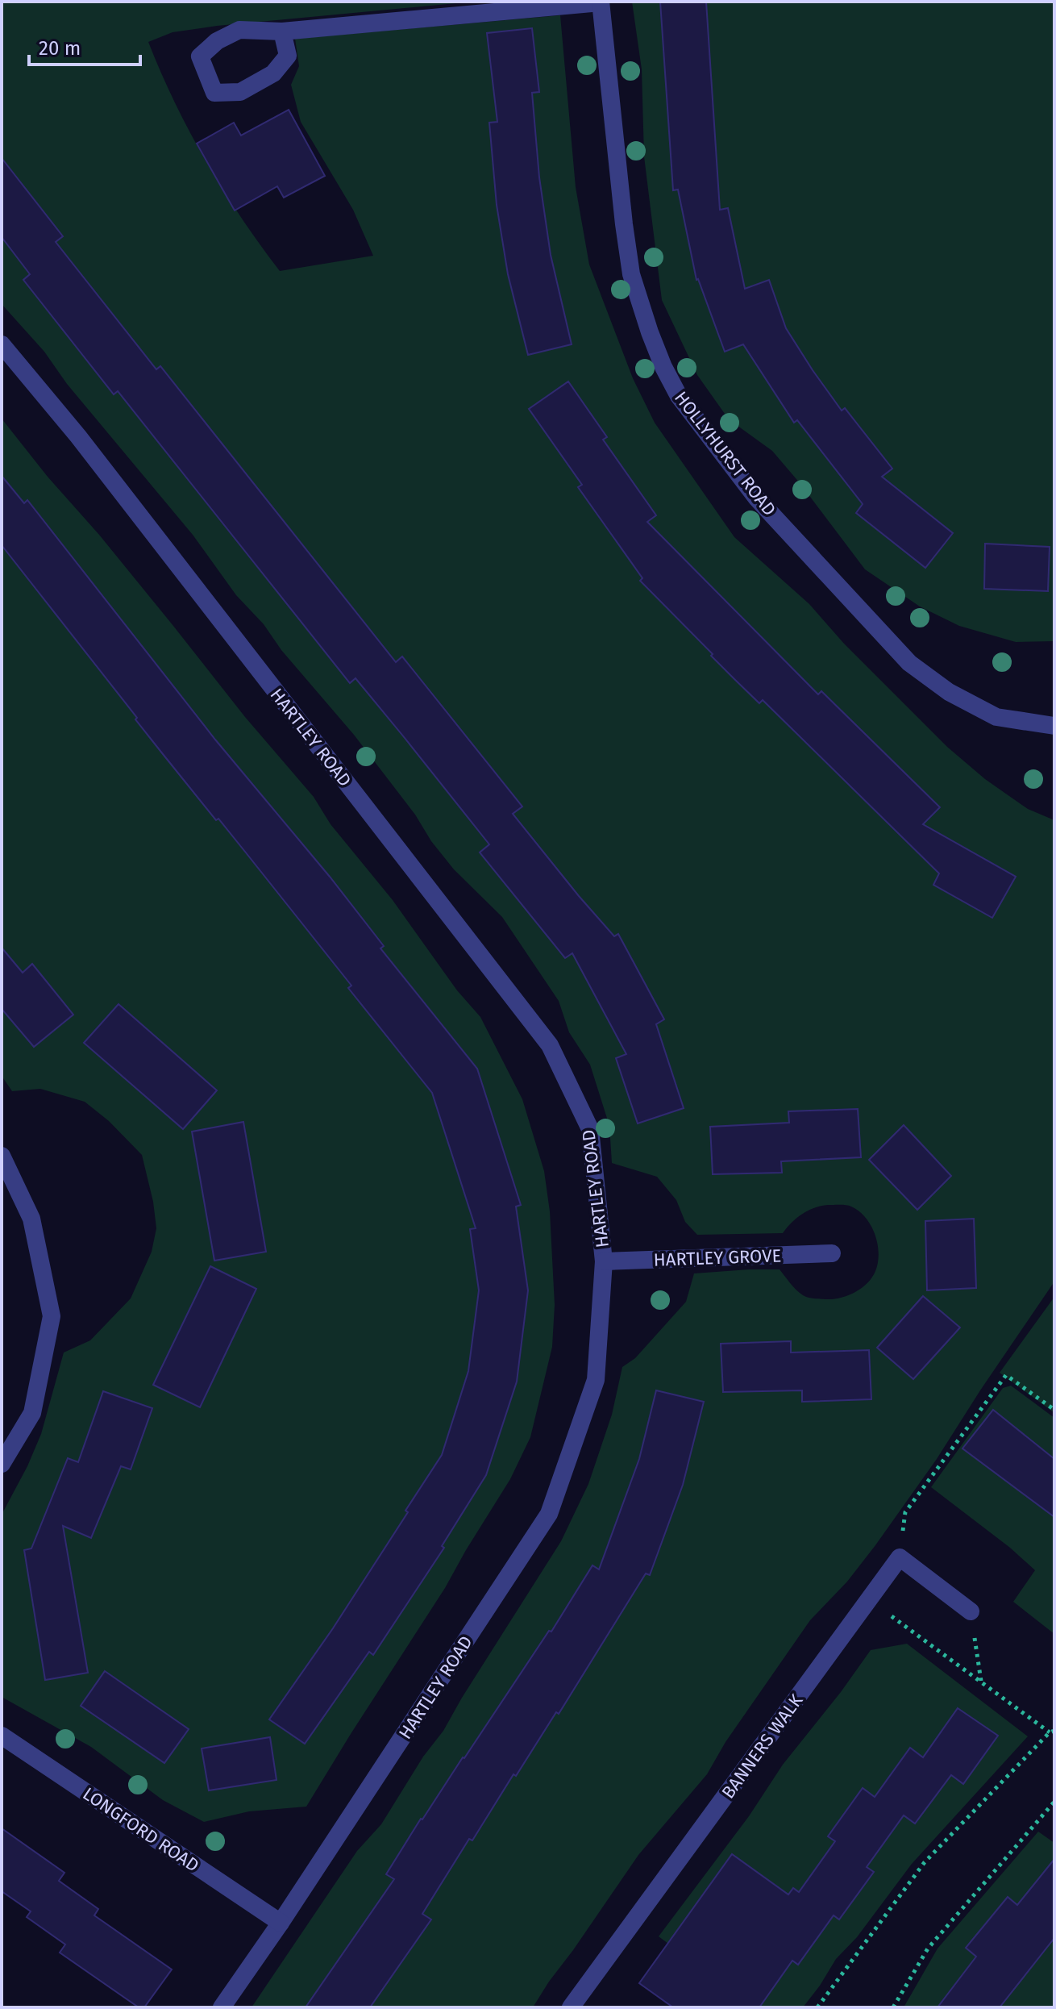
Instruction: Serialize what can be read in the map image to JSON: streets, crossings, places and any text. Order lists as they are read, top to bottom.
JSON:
{
  "streets": {
    "street": [
      "HOLLYHURST ROAD",
      "HARTLEY ROAD",
      "HARTLEY GROVE",
      "BANNERS WALK",
      "LONGFORD ROAD"
    ]
  },
  "crossings": [
    ["HARTLEY ROAD", "HARTLEY GROVE"],
    ["HARTLEY ROAD", "LONGFORD ROAD"]
  ],
  "scale_bar": "20 m"
}
